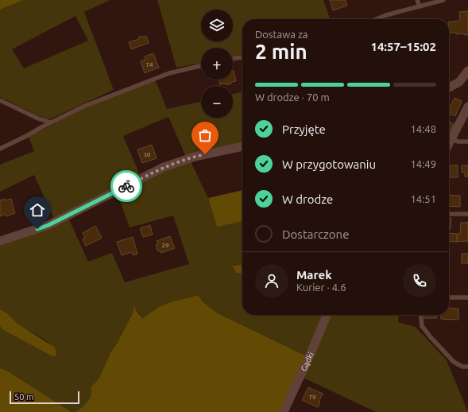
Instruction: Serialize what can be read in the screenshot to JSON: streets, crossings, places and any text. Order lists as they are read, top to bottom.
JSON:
{
  "streets": {
    "street": ["Gądki"]
  },
  "house_numbers": [
    "74",
    "30",
    "29",
    "79"
  ],
  "scale_bar": "50 m",
  "page": {
    "map_buttons": ["+", "−"],
    "heading": ["2 min", "Dostawa za", "14:57–15:02"],
    "panel": ["Marek", "Kurier · 4.6"],
    "bar": "W drodze · 70 m",
    "list": [
      ["Przyjęte", "14:48"],
      ["W przygotowaniu", "14:49"],
      ["W drodze", "14:51"],
      "Dostarczone"
    ],
    "scale": "50 m"
  }
}
